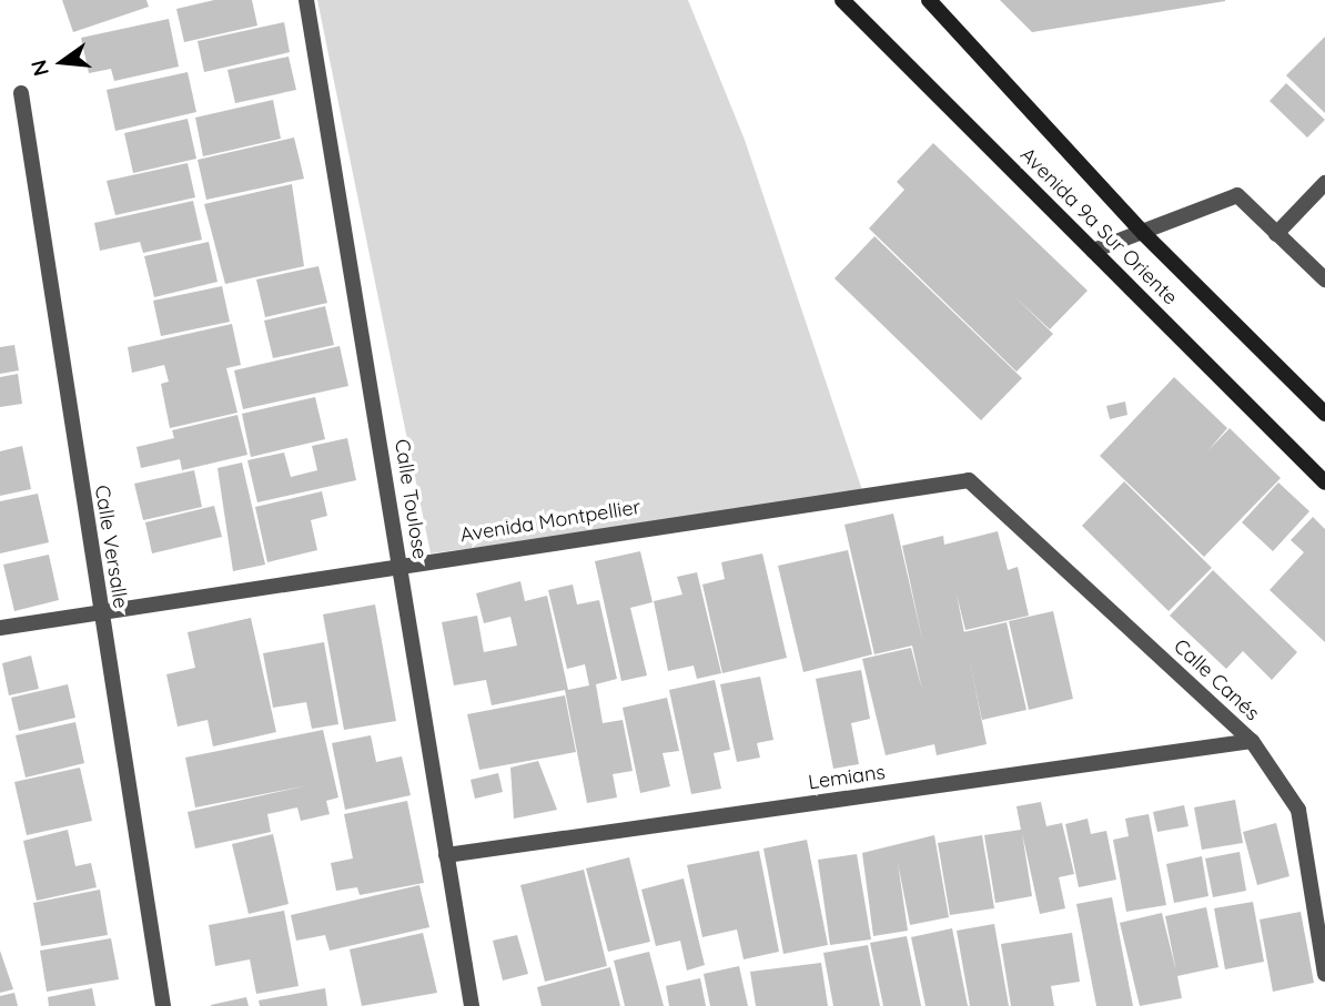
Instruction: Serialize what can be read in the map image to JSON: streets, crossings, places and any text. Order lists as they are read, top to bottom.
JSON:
{
  "streets": {
    "main road": ["Avenida 9a Sur Oriente"],
    "street": [
      "Calle Toulose",
      "Avenida Montpellier",
      "Calle Versalle",
      "Calle Canés",
      "Lemians"
    ]
  },
  "crossings": [
    ["Calle Toulose", "Avenida Montpellier"],
    ["Calle Toulose", "Lemians"],
    ["Avenida Montpellier", "Calle Versalle"],
    ["Avenida Montpellier", "Calle Canés"],
    ["Calle Canés", "Lemians"]
  ],
  "north": "left"
}
